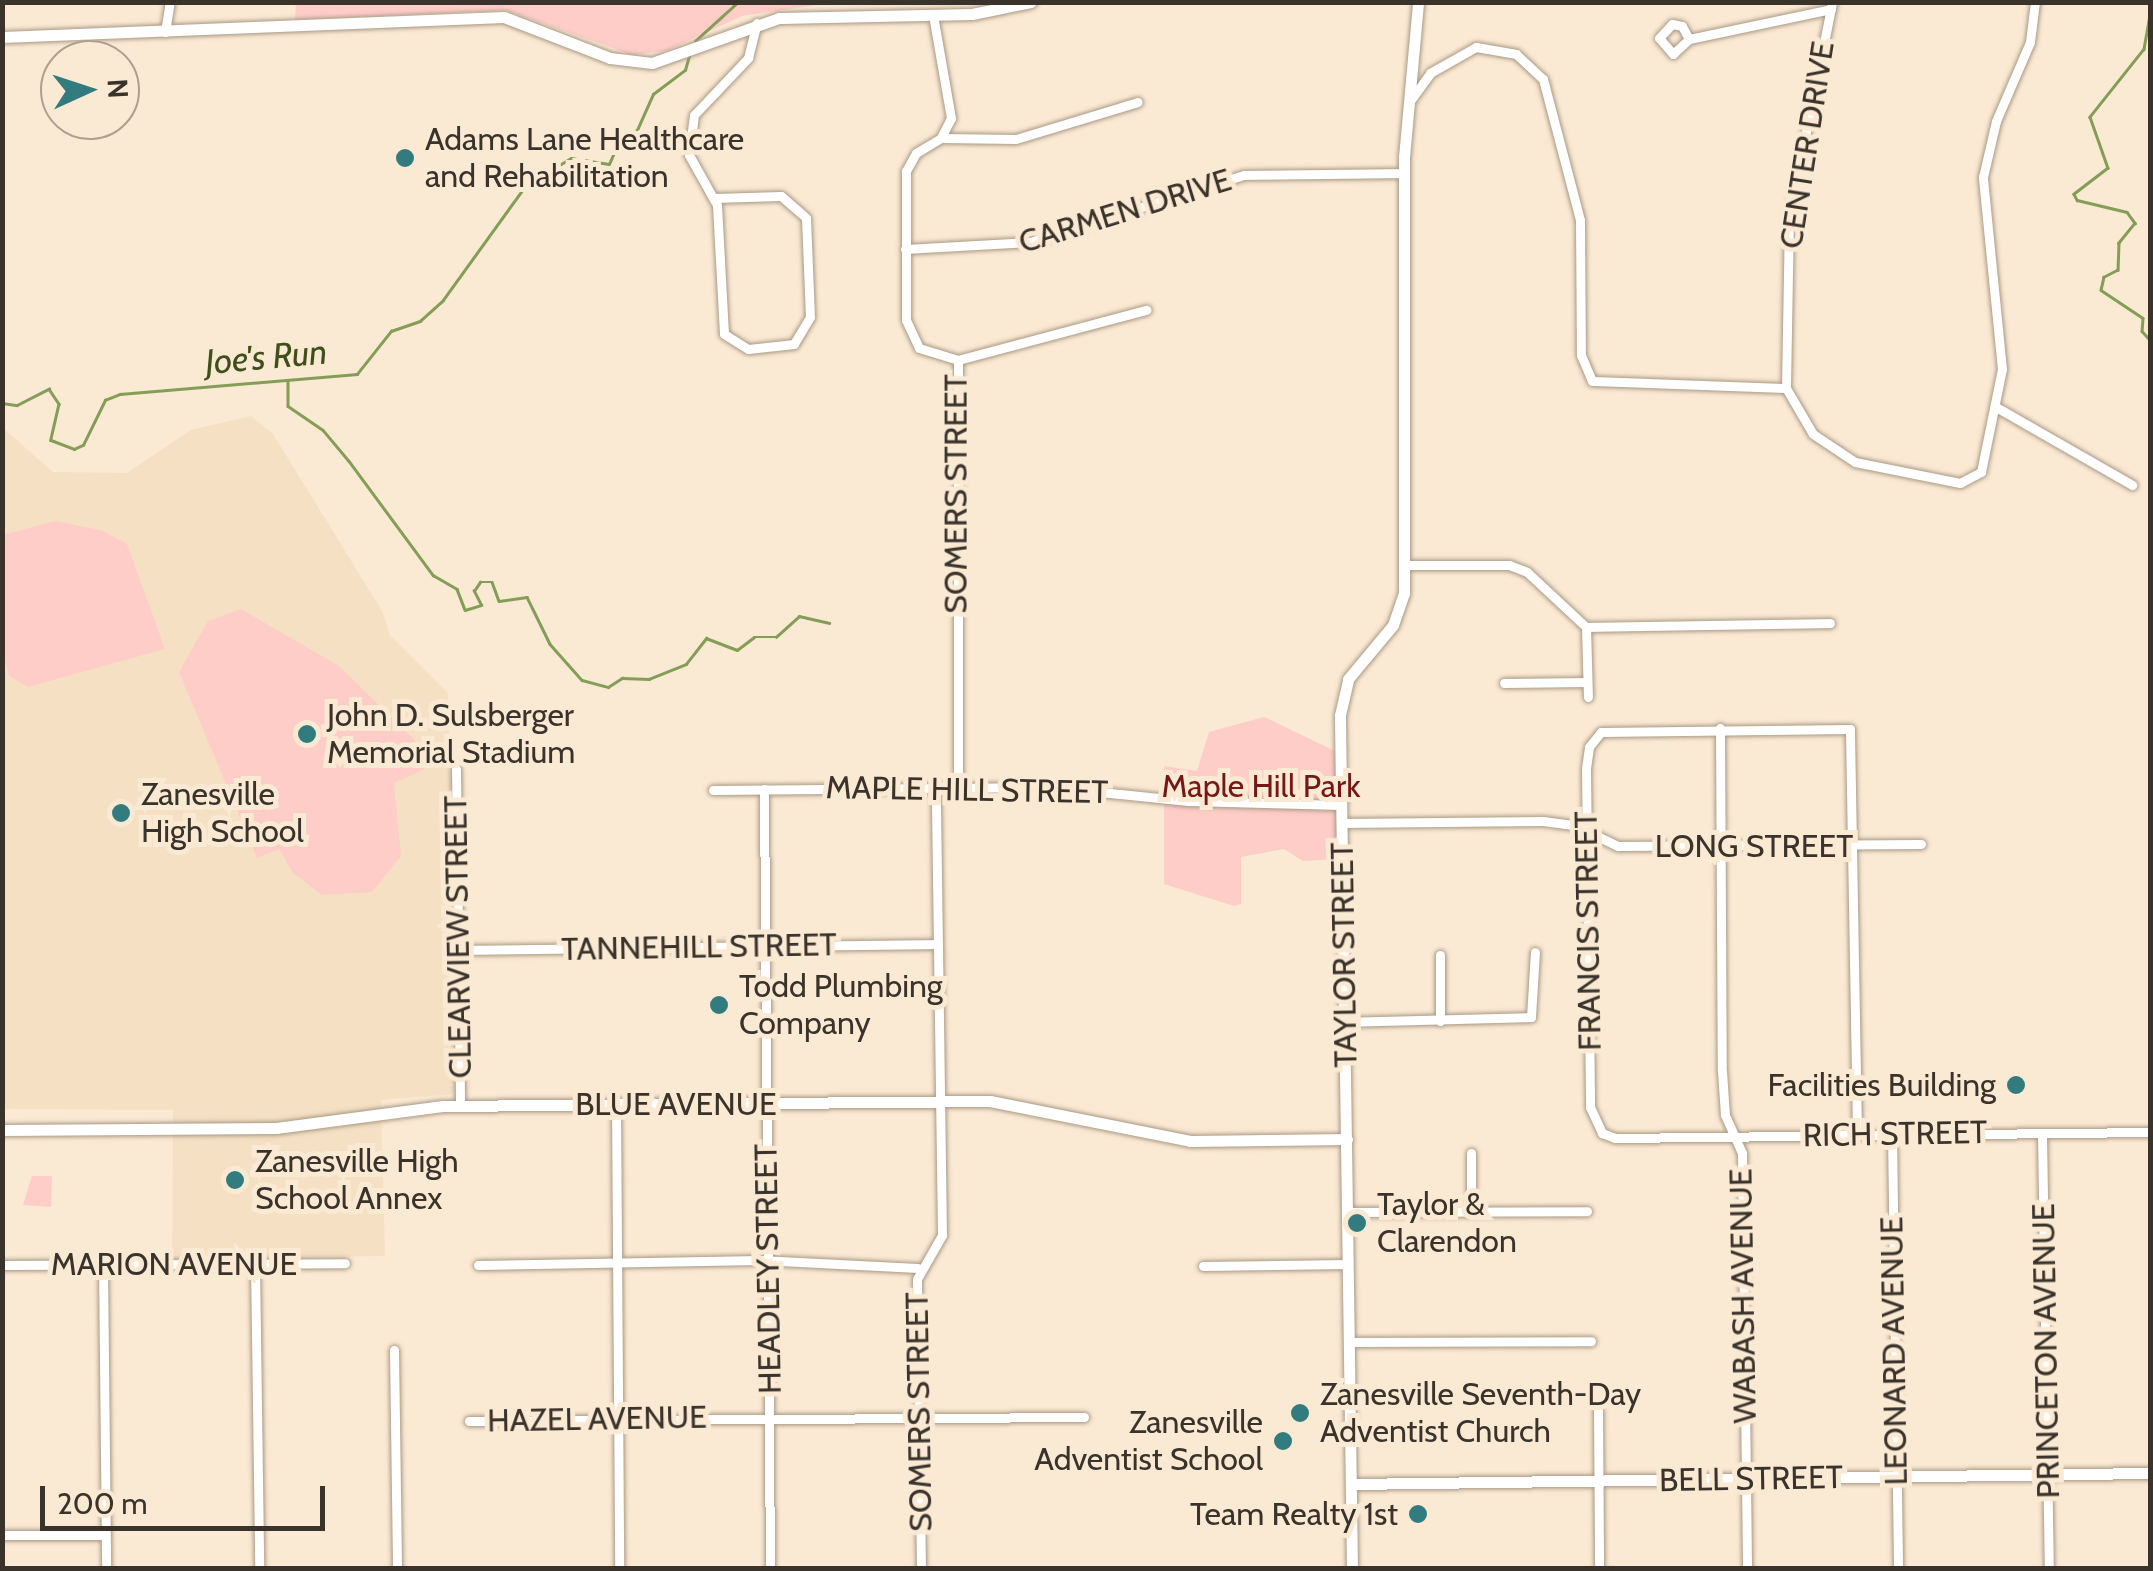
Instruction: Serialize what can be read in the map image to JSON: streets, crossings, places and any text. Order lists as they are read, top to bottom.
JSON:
{
  "streets": {
    "street": [
      "CENTER DRIVE",
      "CARMEN DRIVE",
      "SOMERS STREET",
      "MAPLE HILL STREET",
      "LONG STREET",
      "FRANCIS STREET",
      "CLEARVIEW STREET",
      "TANNEHILL STREET",
      "TAYLOR STREET",
      "BLUE AVENUE",
      "RICH STREET",
      "MARION AVENUE",
      "HEADLEY STREET",
      "WABASH AVENUE",
      "LEONARD AVENUE",
      "PRINCETON AVENUE",
      "HAZEL AVENUE",
      "BELL STREET"
    ]
  },
  "crossings": [
    ["CARMEN DRIVE", "SOMERS STREET"],
    ["CARMEN DRIVE", "TAYLOR STREET"],
    ["SOMERS STREET", "MAPLE HILL STREET"],
    ["SOMERS STREET", "TANNEHILL STREET"],
    ["SOMERS STREET", "BLUE AVENUE"],
    ["SOMERS STREET", "HAZEL AVENUE"],
    ["MAPLE HILL STREET", "TAYLOR STREET"],
    ["MAPLE HILL STREET", "HEADLEY STREET"],
    ["LONG STREET", "FRANCIS STREET"],
    ["LONG STREET", "TAYLOR STREET"],
    ["LONG STREET", "WABASH AVENUE"],
    ["FRANCIS STREET", "RICH STREET"],
    ["FRANCIS STREET", "WABASH AVENUE"],
    ["CLEARVIEW STREET", "TANNEHILL STREET"],
    ["CLEARVIEW STREET", "BLUE AVENUE"],
    ["TANNEHILL STREET", "HEADLEY STREET"],
    ["TAYLOR STREET", "BLUE AVENUE"],
    ["TAYLOR STREET", "BELL STREET"],
    ["BLUE AVENUE", "HEADLEY STREET"],
    ["RICH STREET", "WABASH AVENUE"],
    ["RICH STREET", "LEONARD AVENUE"],
    ["RICH STREET", "PRINCETON AVENUE"],
    ["HEADLEY STREET", "HAZEL AVENUE"],
    ["WABASH AVENUE", "BELL STREET"],
    ["LEONARD AVENUE", "BELL STREET"],
    ["PRINCETON AVENUE", "BELL STREET"]
  ],
  "water": ["Joe's Run"],
  "parks": ["Maple Hill Park"],
  "places": [
    "Adams Lane Healthcare and Rehabilitation",
    "John D. Sulsberger Memorial Stadium",
    "Zanesville High School",
    "Todd Plumbing Company",
    "Facilities Building",
    "Zanesville High School Annex",
    "Taylor & Clarendon",
    "Zanesville Seventh-Day Adventist Church",
    "Zanesville Adventist School",
    "Team Realty 1st"
  ],
  "scale_bar": "200 m",
  "north": "right"
}
